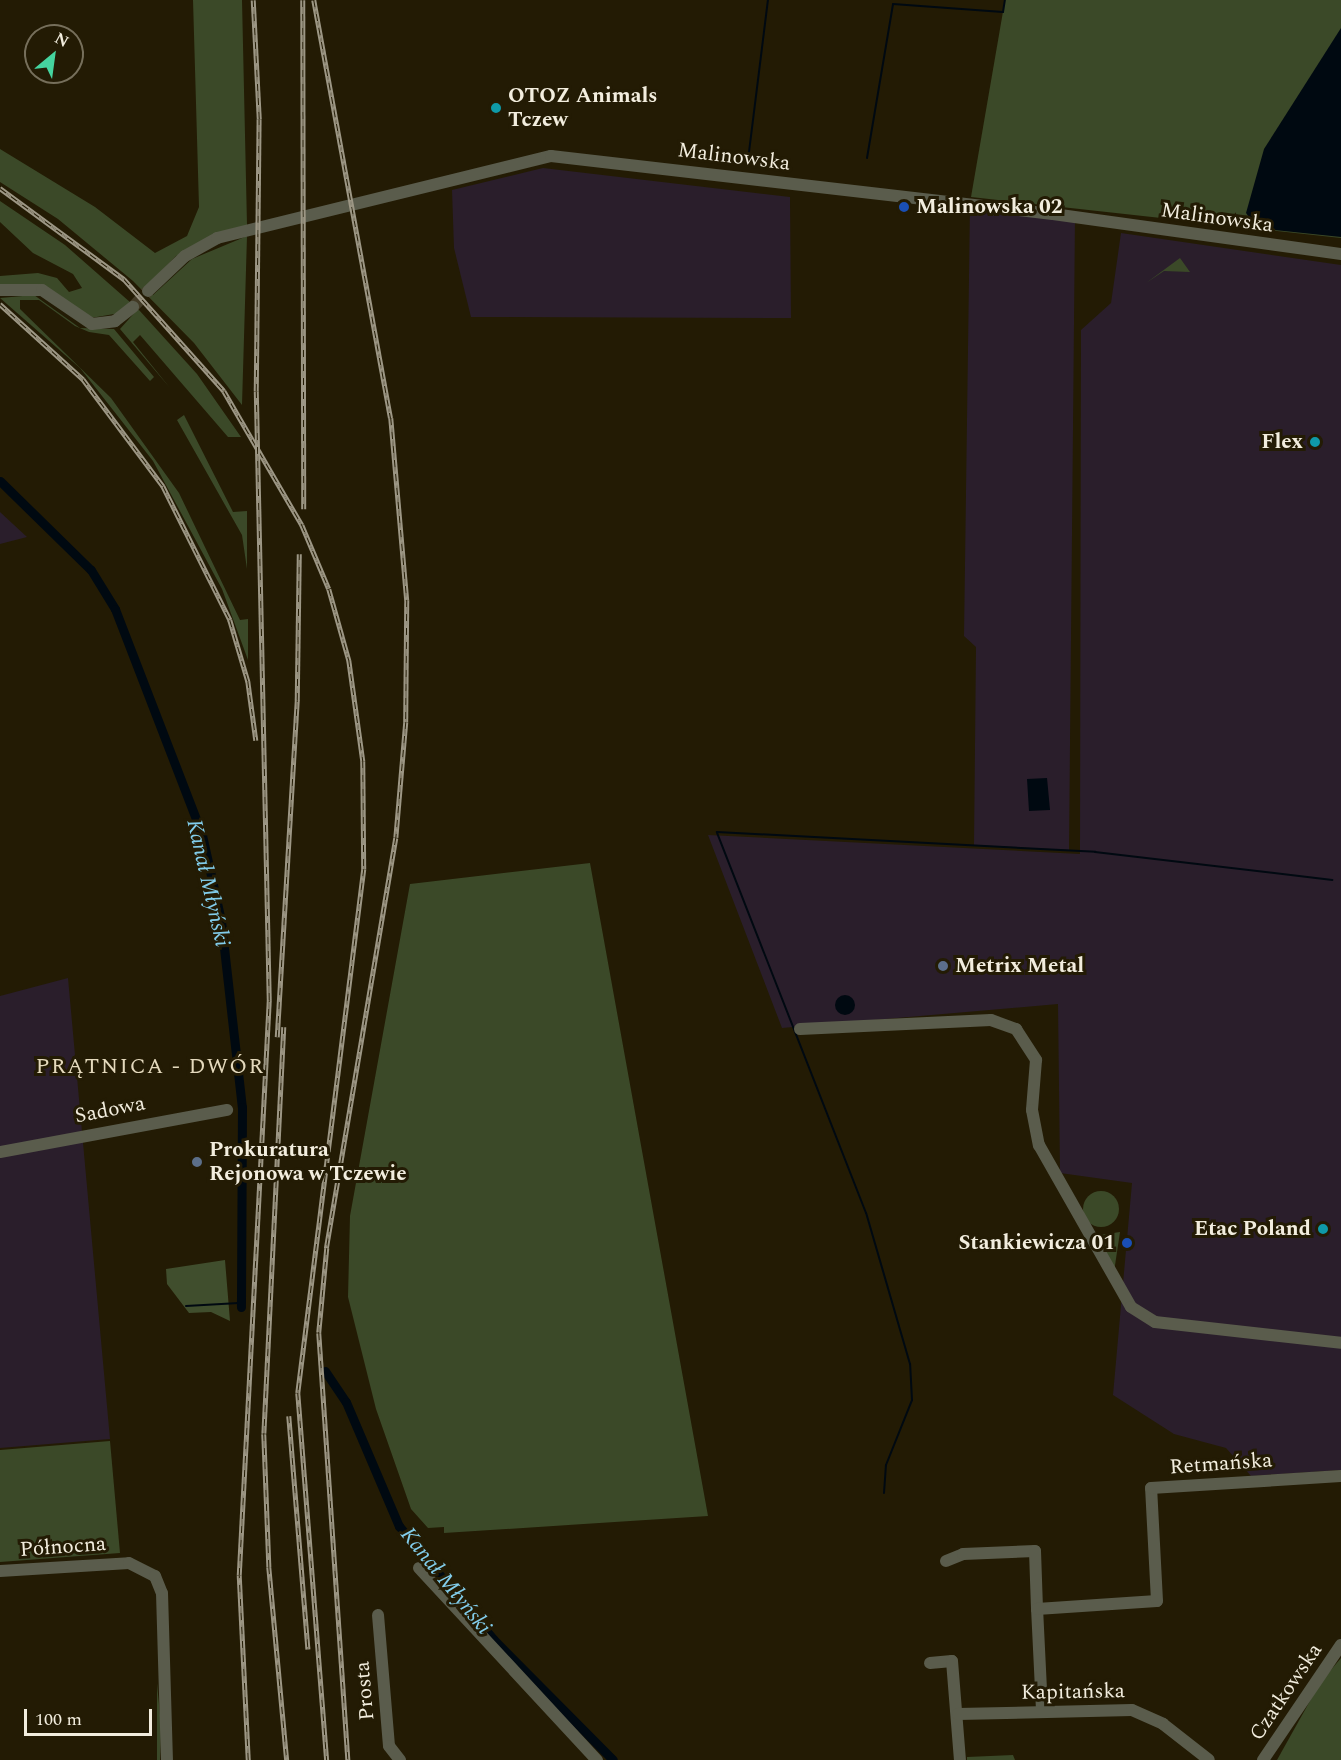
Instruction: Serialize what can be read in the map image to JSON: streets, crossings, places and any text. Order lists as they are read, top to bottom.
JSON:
{
  "streets": {
    "street": [
      "Malinowska",
      "Sadowa",
      "Retmańska",
      "Północna",
      "Prosta",
      "Kapitańska",
      "Czatkowska"
    ]
  },
  "districts": ["PRĄTNICA - DWÓR"],
  "water": ["Kanał Młyński"],
  "places": [
    "OTOZ Animals Tczew",
    "Malinowska 02",
    "Flex",
    "Metrix Metal",
    "Prokuratura Rejonowa w Tczewie",
    "Etac Poland",
    "Stankiewicza 01"
  ],
  "scale_bar": "100 m",
  "north": "top right"
}
